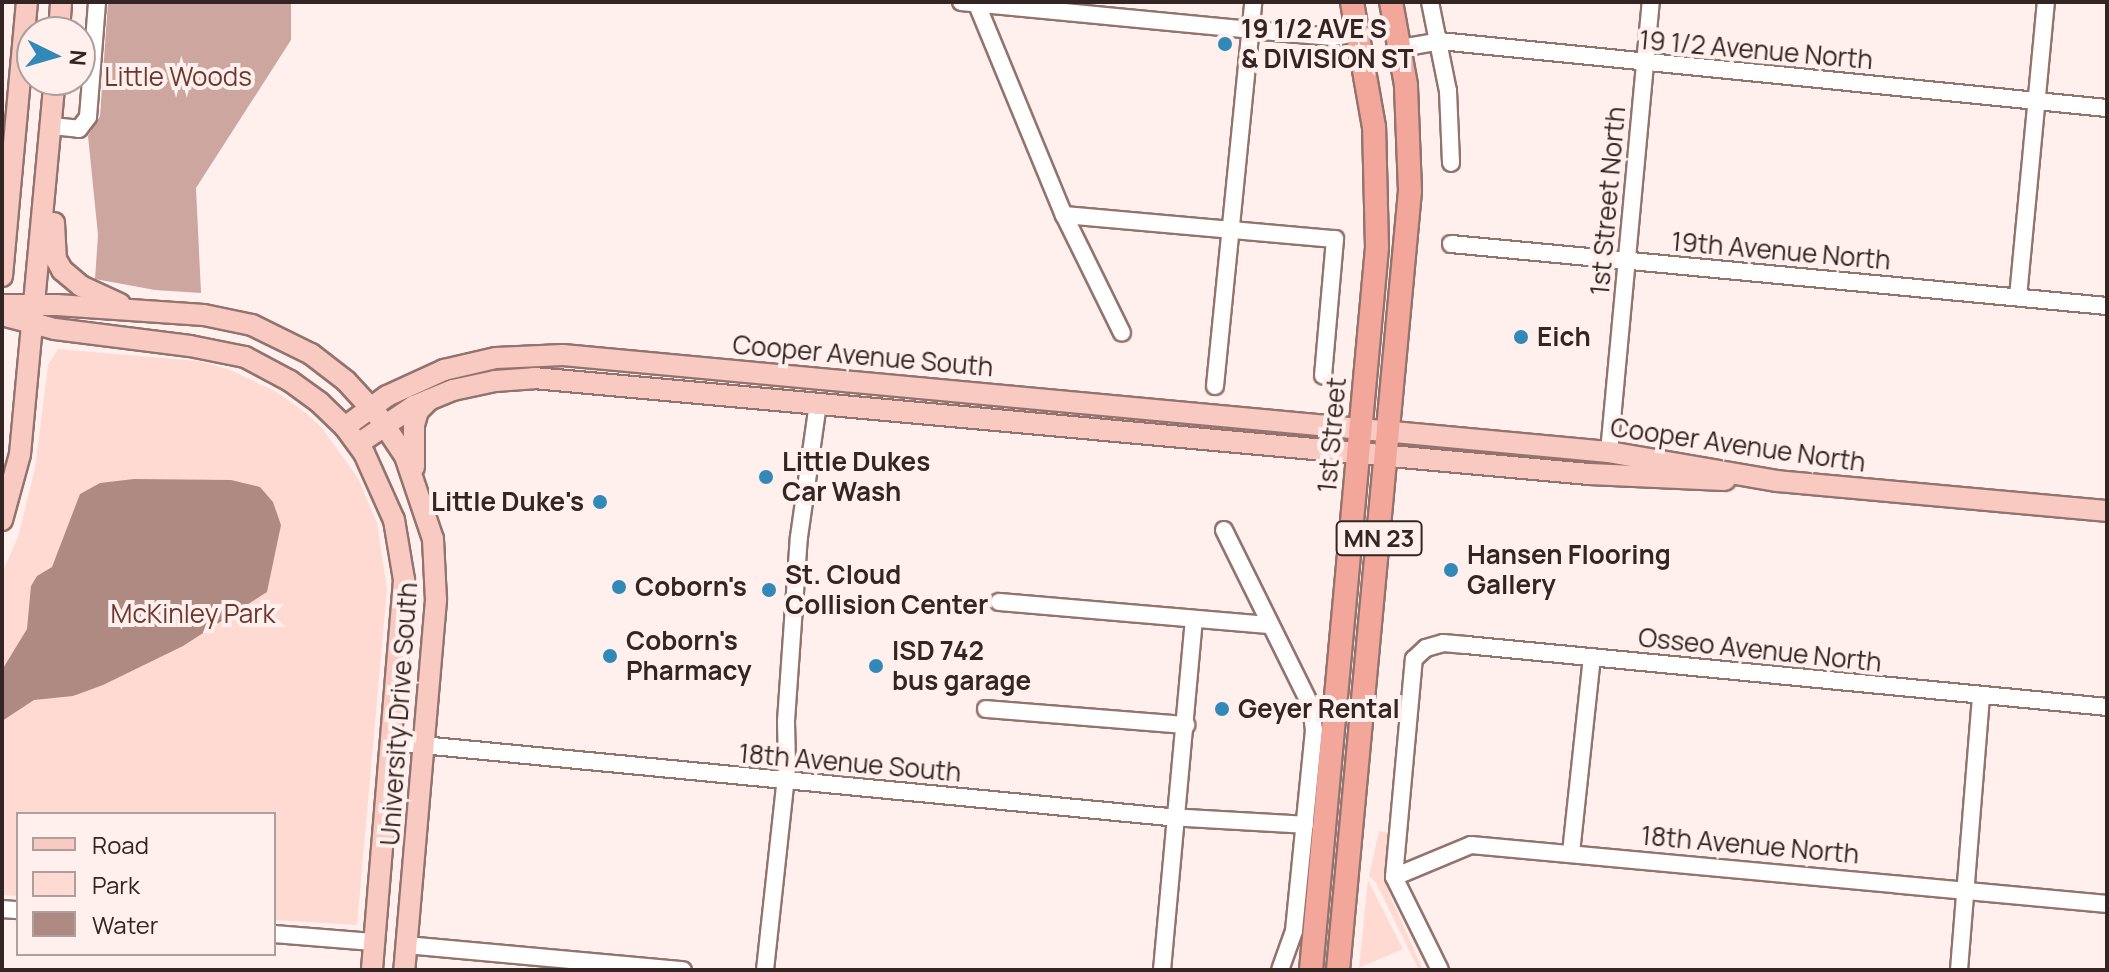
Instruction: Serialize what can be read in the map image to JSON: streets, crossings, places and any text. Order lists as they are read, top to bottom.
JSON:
{
  "streets": {
    "highway": ["1st Street", "MN 23"],
    "main road": ["Cooper Avenue South", "Cooper Avenue North", "University Drive South"],
    "street": [
      "19 1/2 Avenue North",
      "1st Street North",
      "19th Avenue North",
      "Osseo Avenue North",
      "18th Avenue South",
      "18th Avenue North"
    ]
  },
  "crossings": [
    ["19 1/2 Avenue North", "1st Street North"],
    ["19 1/2 Avenue North", "MN 23"],
    ["1st Street North", "19th Avenue North"],
    ["1st Street North", "Cooper Avenue North"],
    ["Cooper Avenue South", "1st Street"],
    ["Cooper Avenue South", "Cooper Avenue North"],
    ["1st Street", "Cooper Avenue North"],
    ["Cooper Avenue North", "MN 23"],
    ["Osseo Avenue North", "18th Avenue North"],
    ["University Drive South", "18th Avenue South"]
  ],
  "parks": ["Little Woods", "McKinley Park"],
  "places": [
    "19 1/2 AVE S & DIVISION ST",
    "Eich",
    "Little Dukes Car Wash",
    "Little Duke's",
    "Hansen Flooring Gallery",
    "Coborn's",
    "St. Cloud Collision Center",
    "Coborn's Pharmacy",
    "ISD 742 bus garage",
    "Geyer Rental"
  ],
  "legend": ["Road", "Park", "Water"],
  "north": "right"
}
